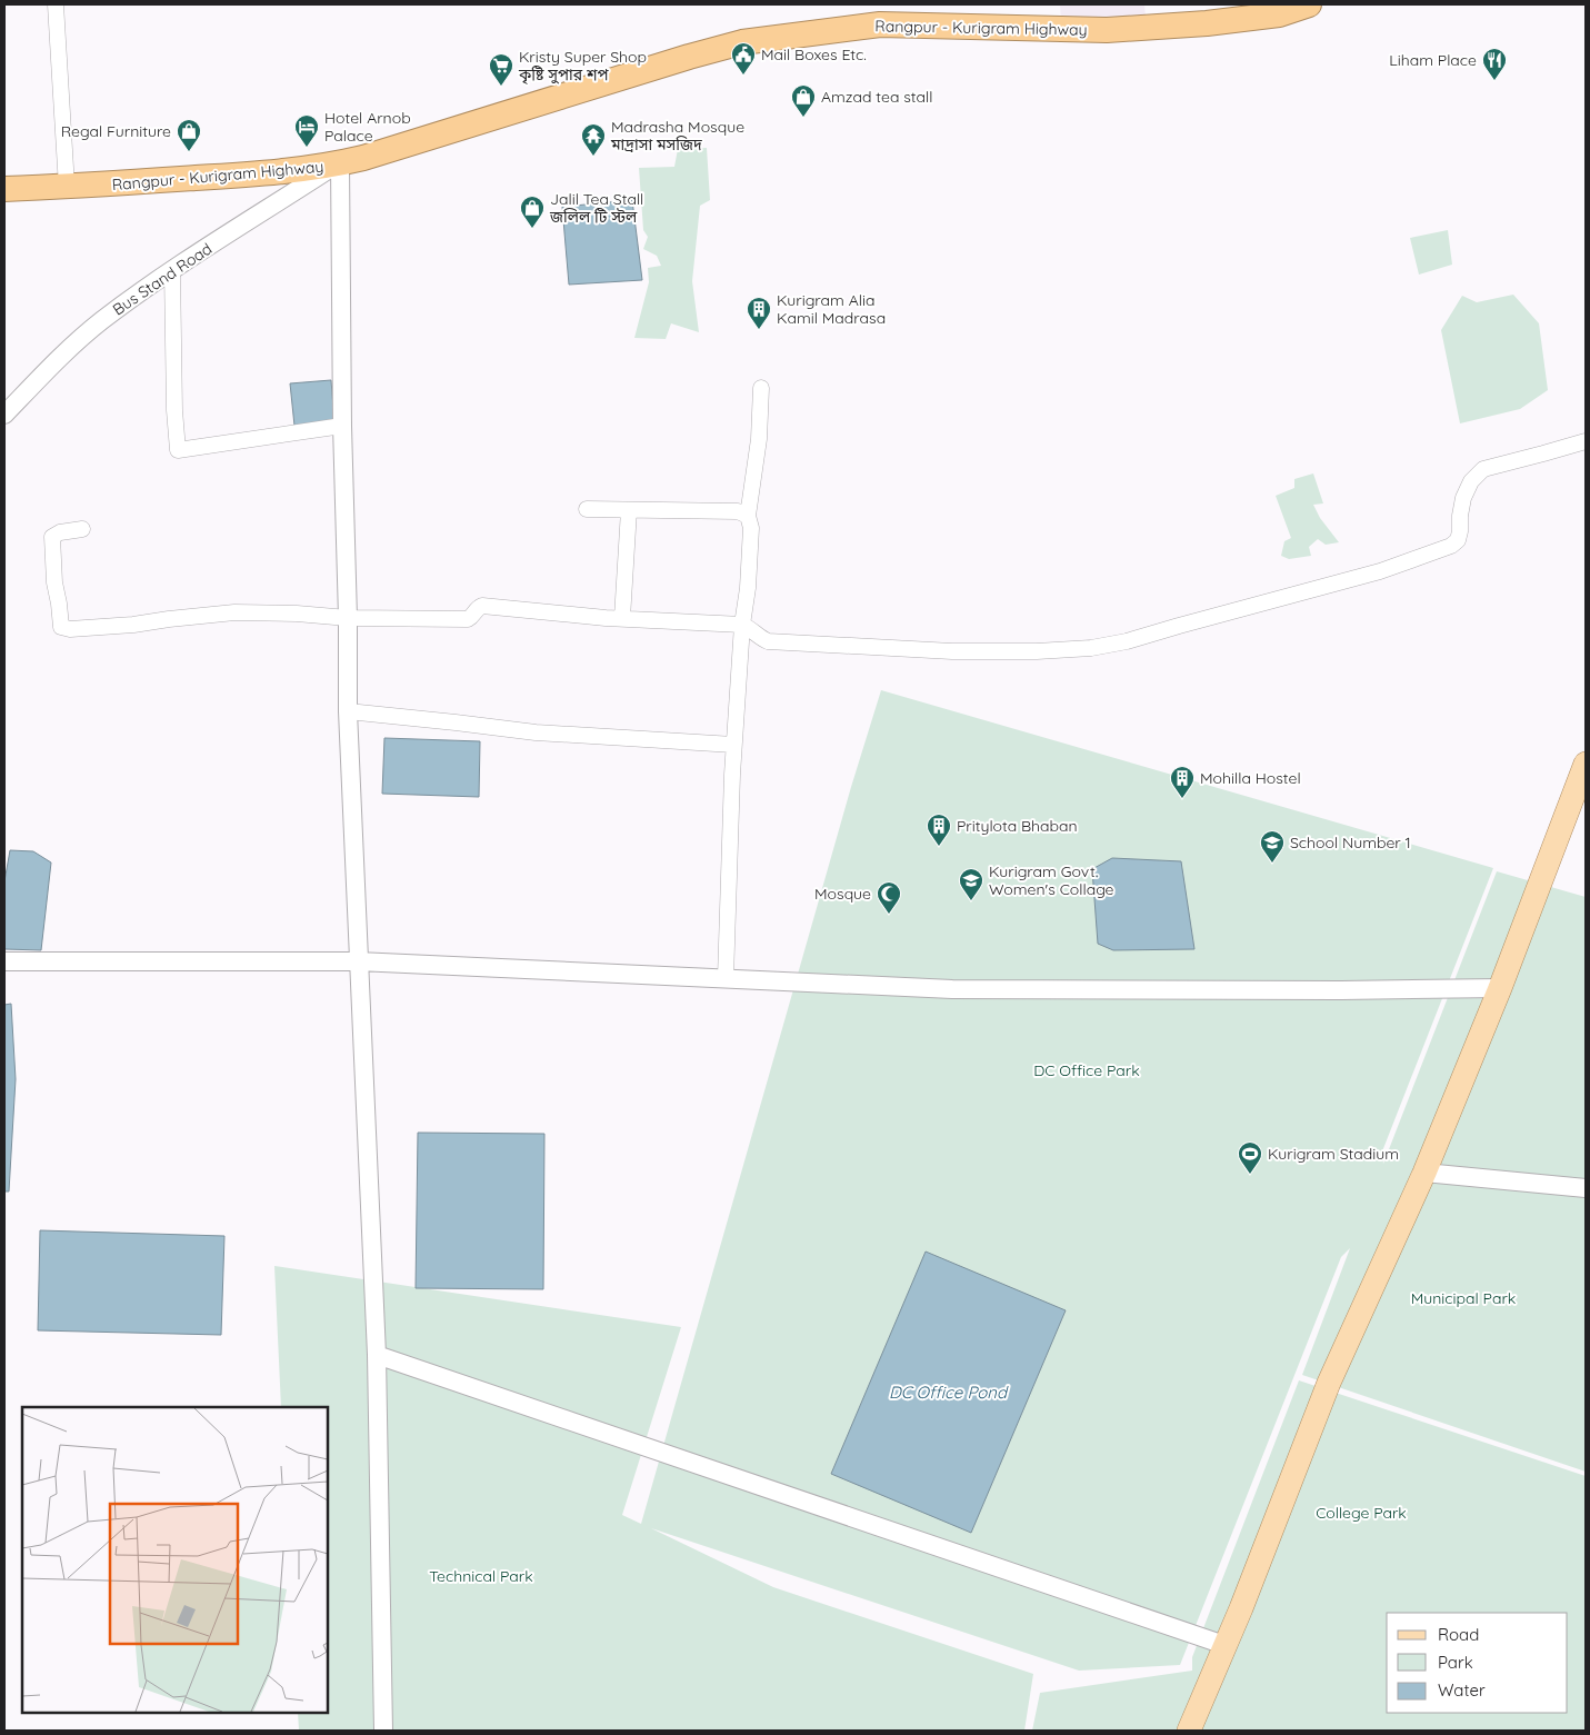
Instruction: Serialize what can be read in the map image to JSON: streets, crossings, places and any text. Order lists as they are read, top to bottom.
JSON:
{
  "streets": {
    "highway": ["Rangpur - Kurigram Highway"],
    "street": ["Bus Stand Road"]
  },
  "crossings": [
    ["Rangpur - Kurigram Highway", "Bus Stand Road"]
  ],
  "water": ["DC Office Pond"],
  "parks": [
    "DC Office Park",
    "Municipal Park",
    "College Park",
    "Technical Park"
  ],
  "places": {
    "public building": ["Mail Boxes Etc."],
    "restaurant": ["Liham Place"],
    "supermarket": ["Kristy Super Shop কৃষ্টি সুপার শপ"],
    "shop": ["Amzad tea stall", "Regal Furniture", "Jalil Tea Stall জলিল টি স্টল"],
    "hotel": ["Hotel Arnob Palace"],
    "temple": ["Madrasha Mosque মাদ্রাসা মসজিদ"],
    "building": ["Kurigram Alia Kamil Madrasa", "Mohilla Hostel", "Pritylota Bhaban"],
    "school or university": ["School Number 1", "Kurigram Govt. Women's Collage"],
    "mosque": ["Mosque"],
    "sports": ["Kurigram Stadium"]
  },
  "legend": ["Road", "Park", "Water"]
}
